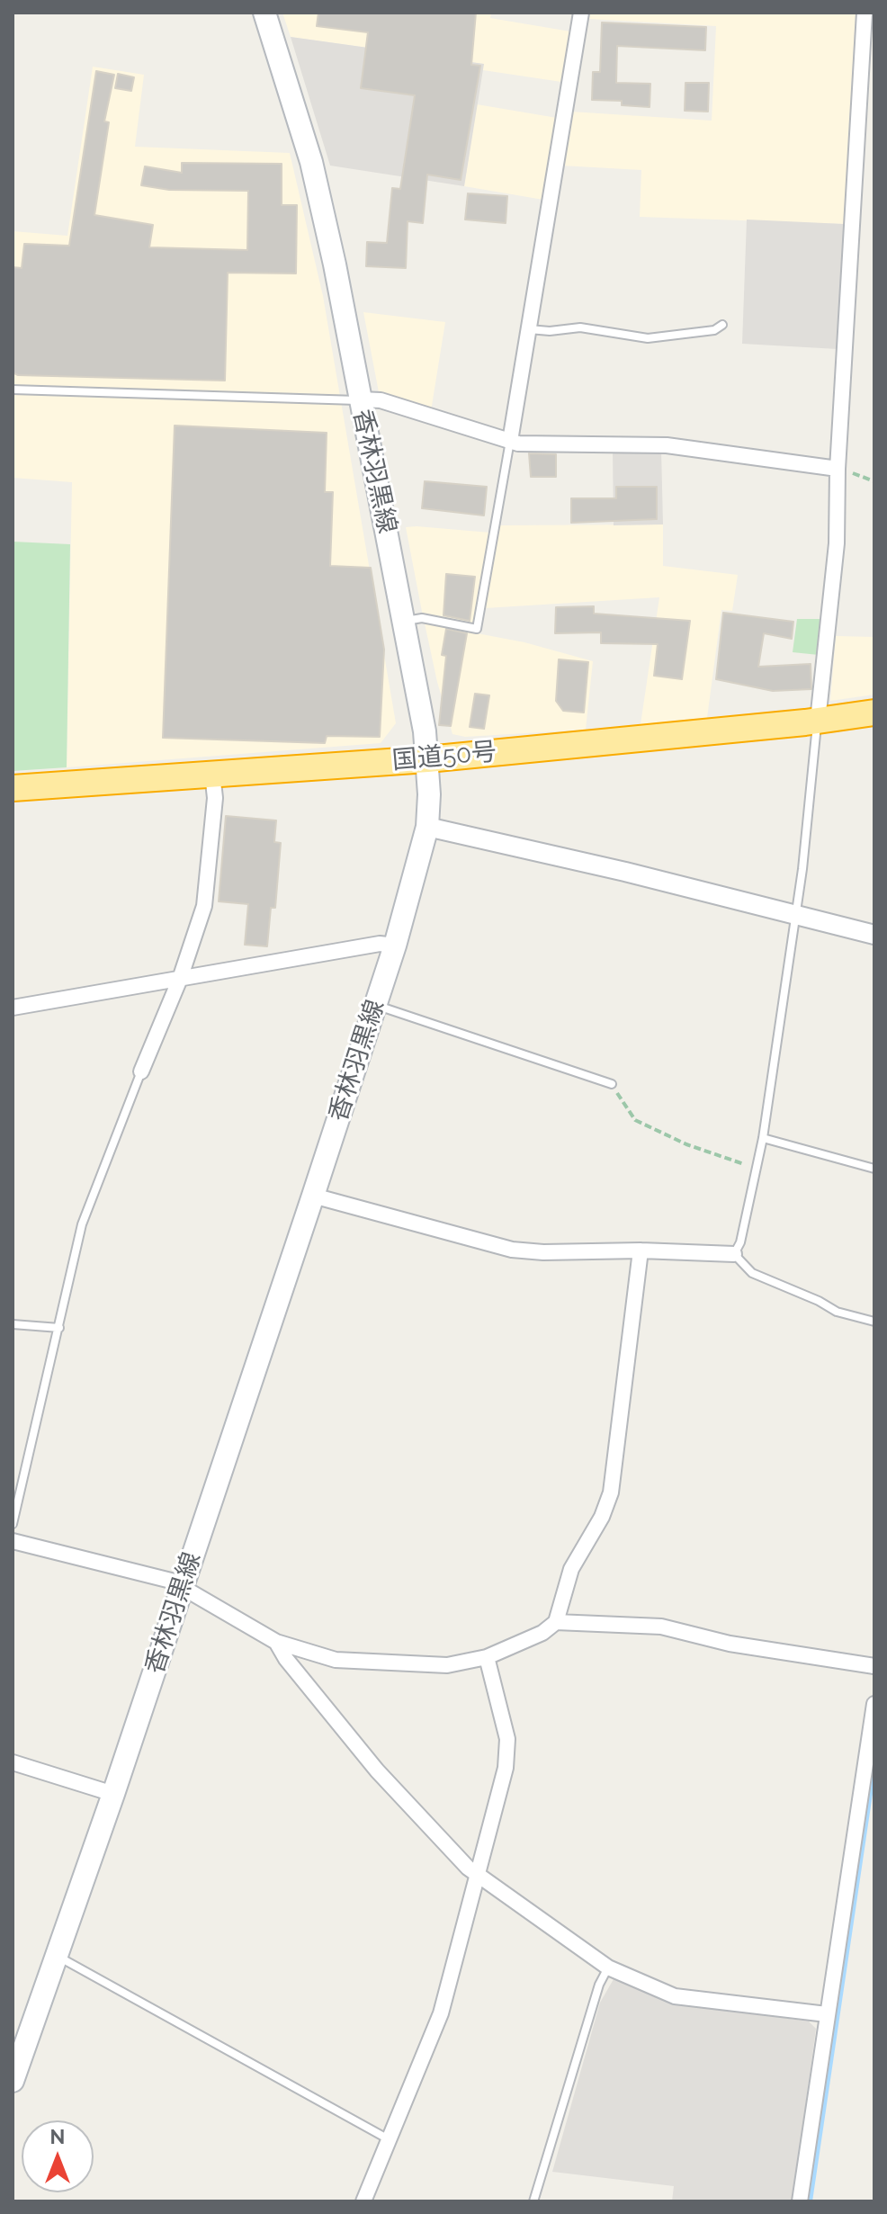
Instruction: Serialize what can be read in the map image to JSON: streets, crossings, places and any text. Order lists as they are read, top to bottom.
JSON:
{
  "streets": {
    "highway": ["国道50号"],
    "main road": ["香林羽黒線"]
  },
  "crossings": [
    ["香林羽黒線", "国道50号"]
  ],
  "north": "top"
}
